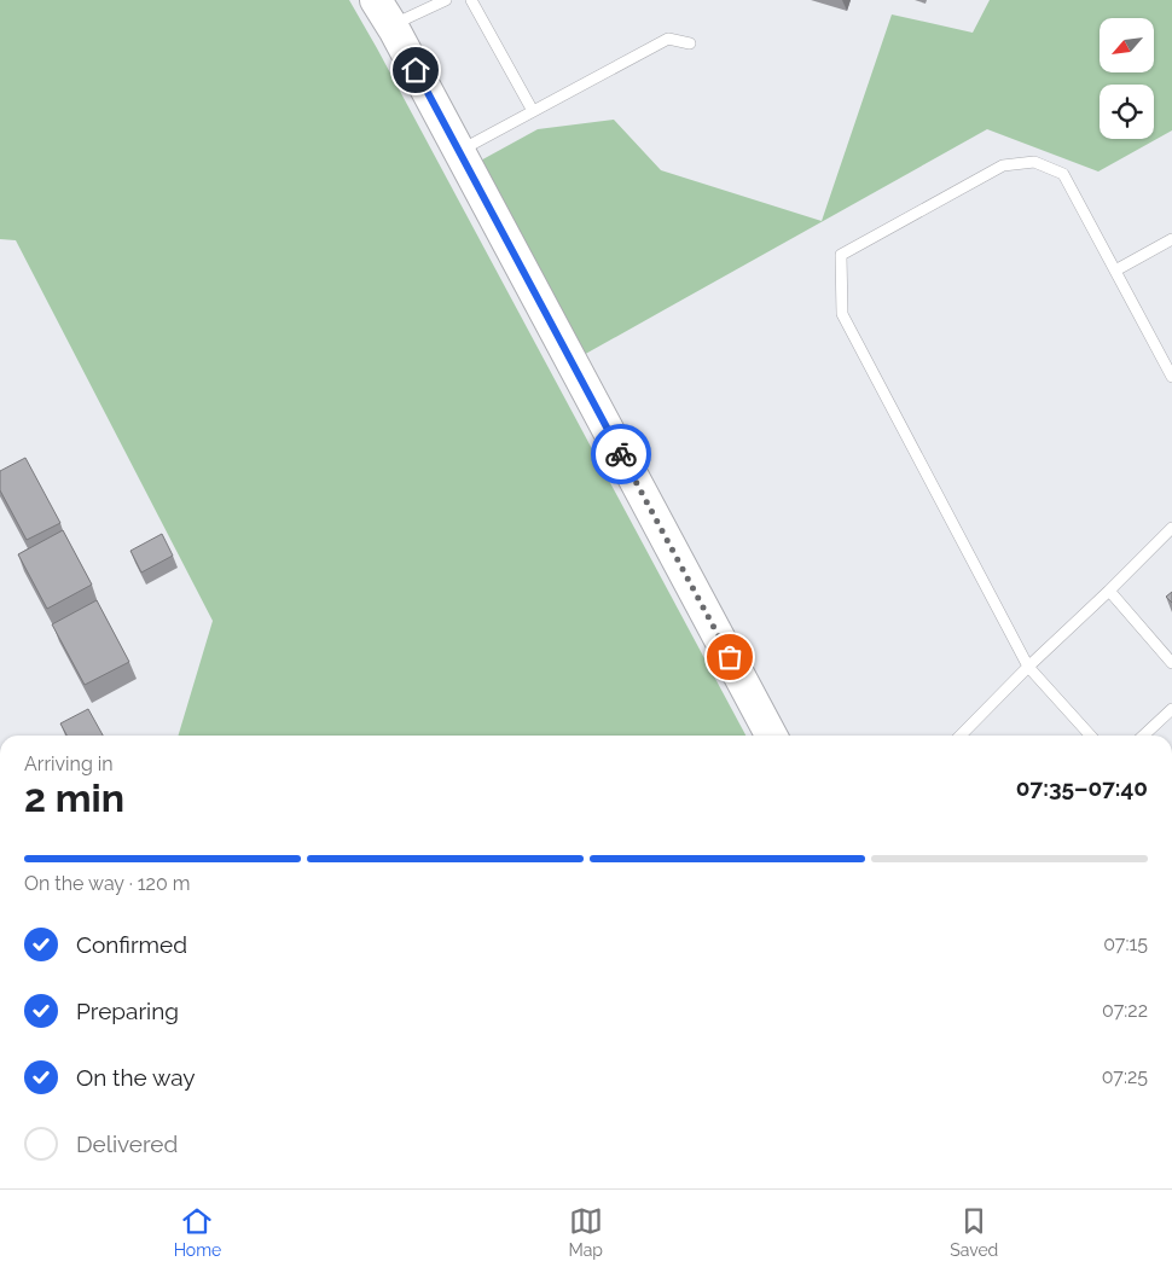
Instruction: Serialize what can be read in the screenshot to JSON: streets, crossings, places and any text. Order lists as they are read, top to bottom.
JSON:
{
  "north": "bottom left",
  "page": {
    "heading": ["2 min", "Arriving in", "07:35–07:40"],
    "bar": "On the way · 120 m",
    "list": [
      ["Confirmed", "07:15"],
      ["Preparing", "07:22"],
      ["On the way", "07:25"],
      "Delivered"
    ],
    "tabs": ["Home", "Map", "Saved"]
  }
}
